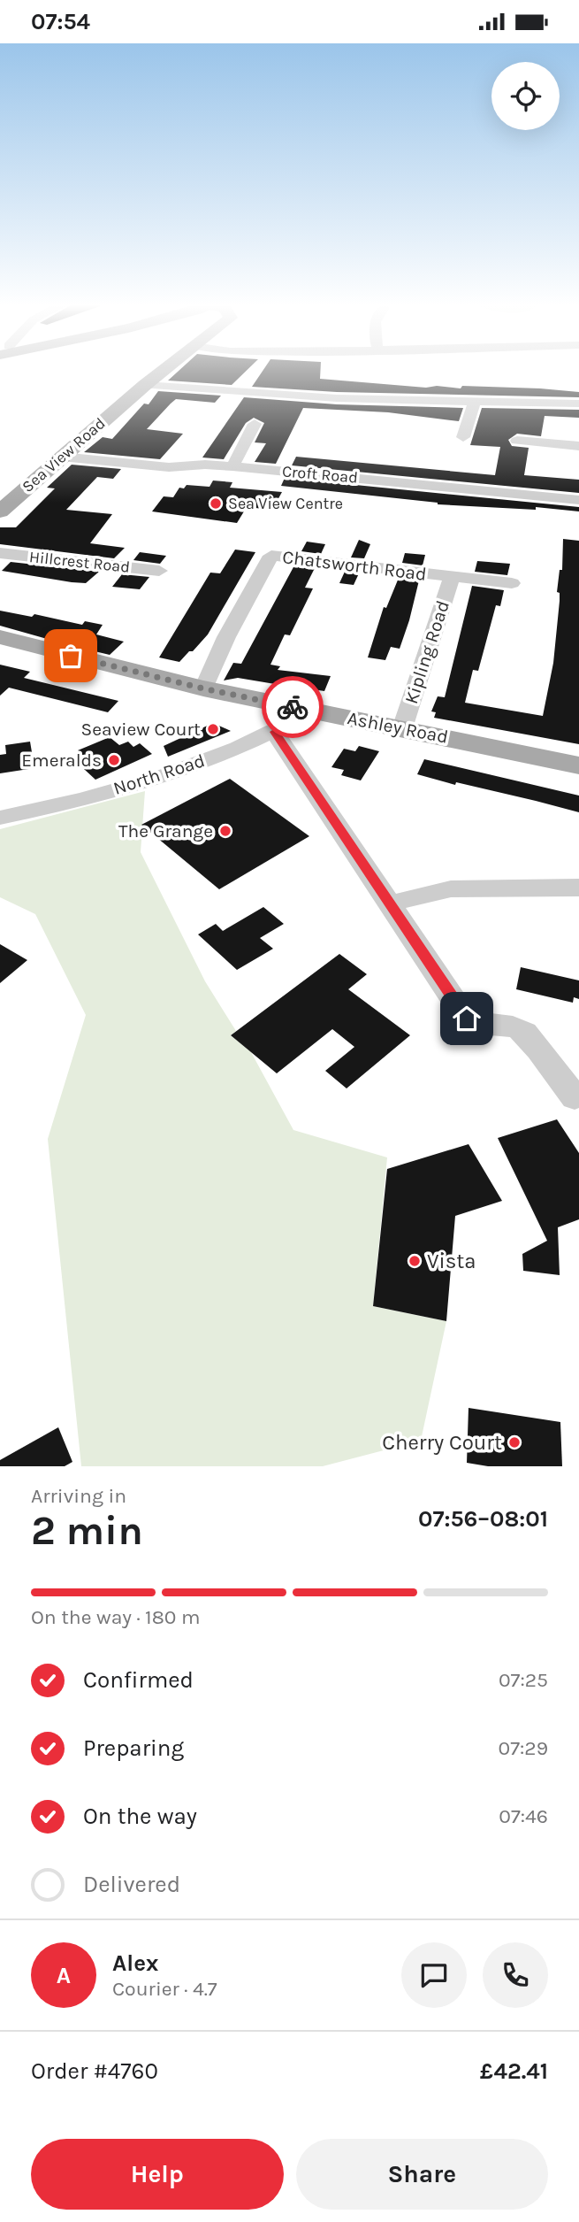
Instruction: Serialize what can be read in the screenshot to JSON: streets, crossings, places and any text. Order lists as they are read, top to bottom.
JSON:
{
  "streets": {
    "main road": ["Sea View Road", "Ashley Road"],
    "street": [
      "Croft Road",
      "Hillcrest Road",
      "Chatsworth Road",
      "Kipling Road",
      "North Road"
    ]
  },
  "crossings": [
    ["Sea View Road", "Croft Road"],
    ["Chatsworth Road", "Kipling Road"],
    ["Chatsworth Road", "Ashley Road"],
    ["Kipling Road", "Ashley Road"],
    ["Ashley Road", "North Road"]
  ],
  "places": [
    "Sea View Centre",
    "Seaview Court",
    "Emeralds",
    "The Grange",
    "Vista",
    "Cherry Court"
  ],
  "page": {
    "status": "07:54",
    "heading": ["2 min", "Arriving in", "07:56–08:01"],
    "panel": [
      "Alex",
      "Courier · 4.7",
      "Order #4760",
      "£42.41"
    ],
    "bar": "On the way · 180 m",
    "list": [
      ["Confirmed", "07:25"],
      ["Preparing", "07:29"],
      ["On the way", "07:46"],
      "Delivered"
    ],
    "round": "A",
    "buttons": ["Help", "Share"]
  }
}
